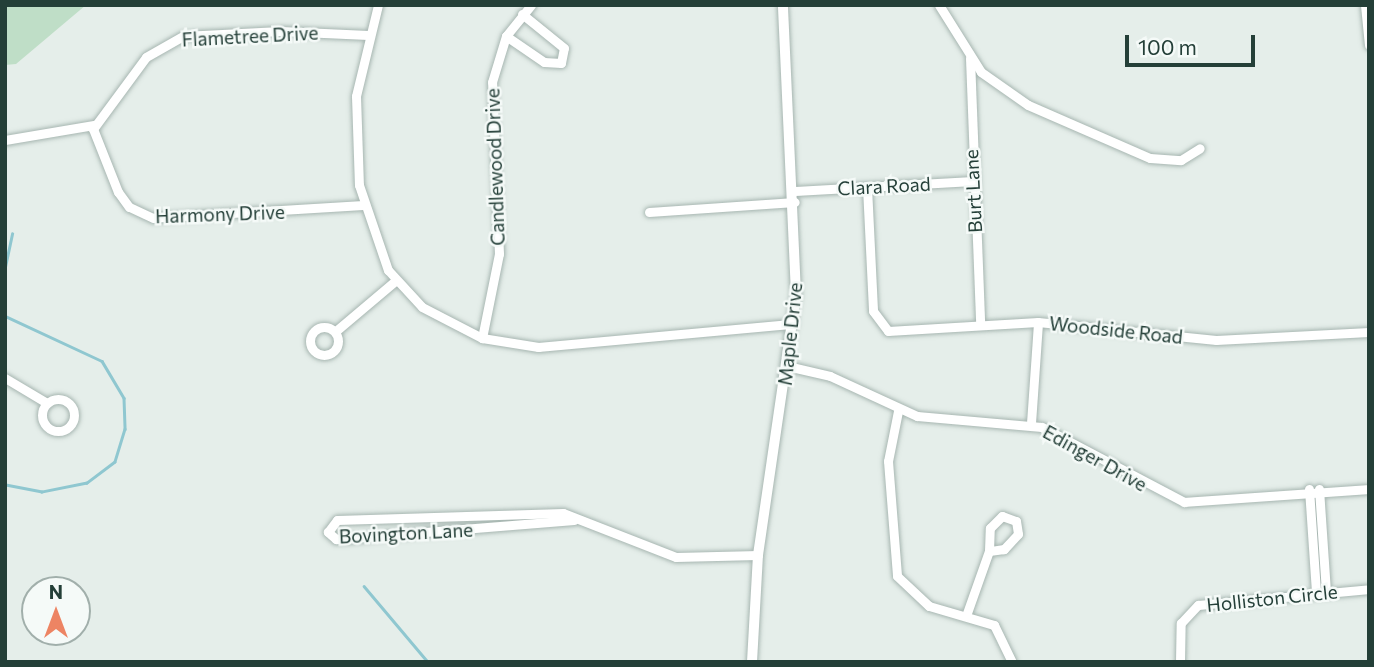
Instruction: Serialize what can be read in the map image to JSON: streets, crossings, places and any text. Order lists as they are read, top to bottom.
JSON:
{
  "streets": {
    "street": [
      "Flametree Drive",
      "Candlewood Drive",
      "Clara Road",
      "Burt Lane",
      "Harmony Drive",
      "Woodside Road",
      "Maple Drive",
      "Edinger Drive",
      "Bovington Lane",
      "Holliston Circle"
    ]
  },
  "crossings": [
    ["Flametree Drive", "Harmony Drive"],
    ["Clara Road", "Burt Lane"],
    ["Clara Road", "Woodside Road"],
    ["Clara Road", "Maple Drive"],
    ["Burt Lane", "Woodside Road"],
    ["Maple Drive", "Edinger Drive"],
    ["Maple Drive", "Bovington Lane"]
  ],
  "scale_bar": "100 m",
  "north": "top"
}
